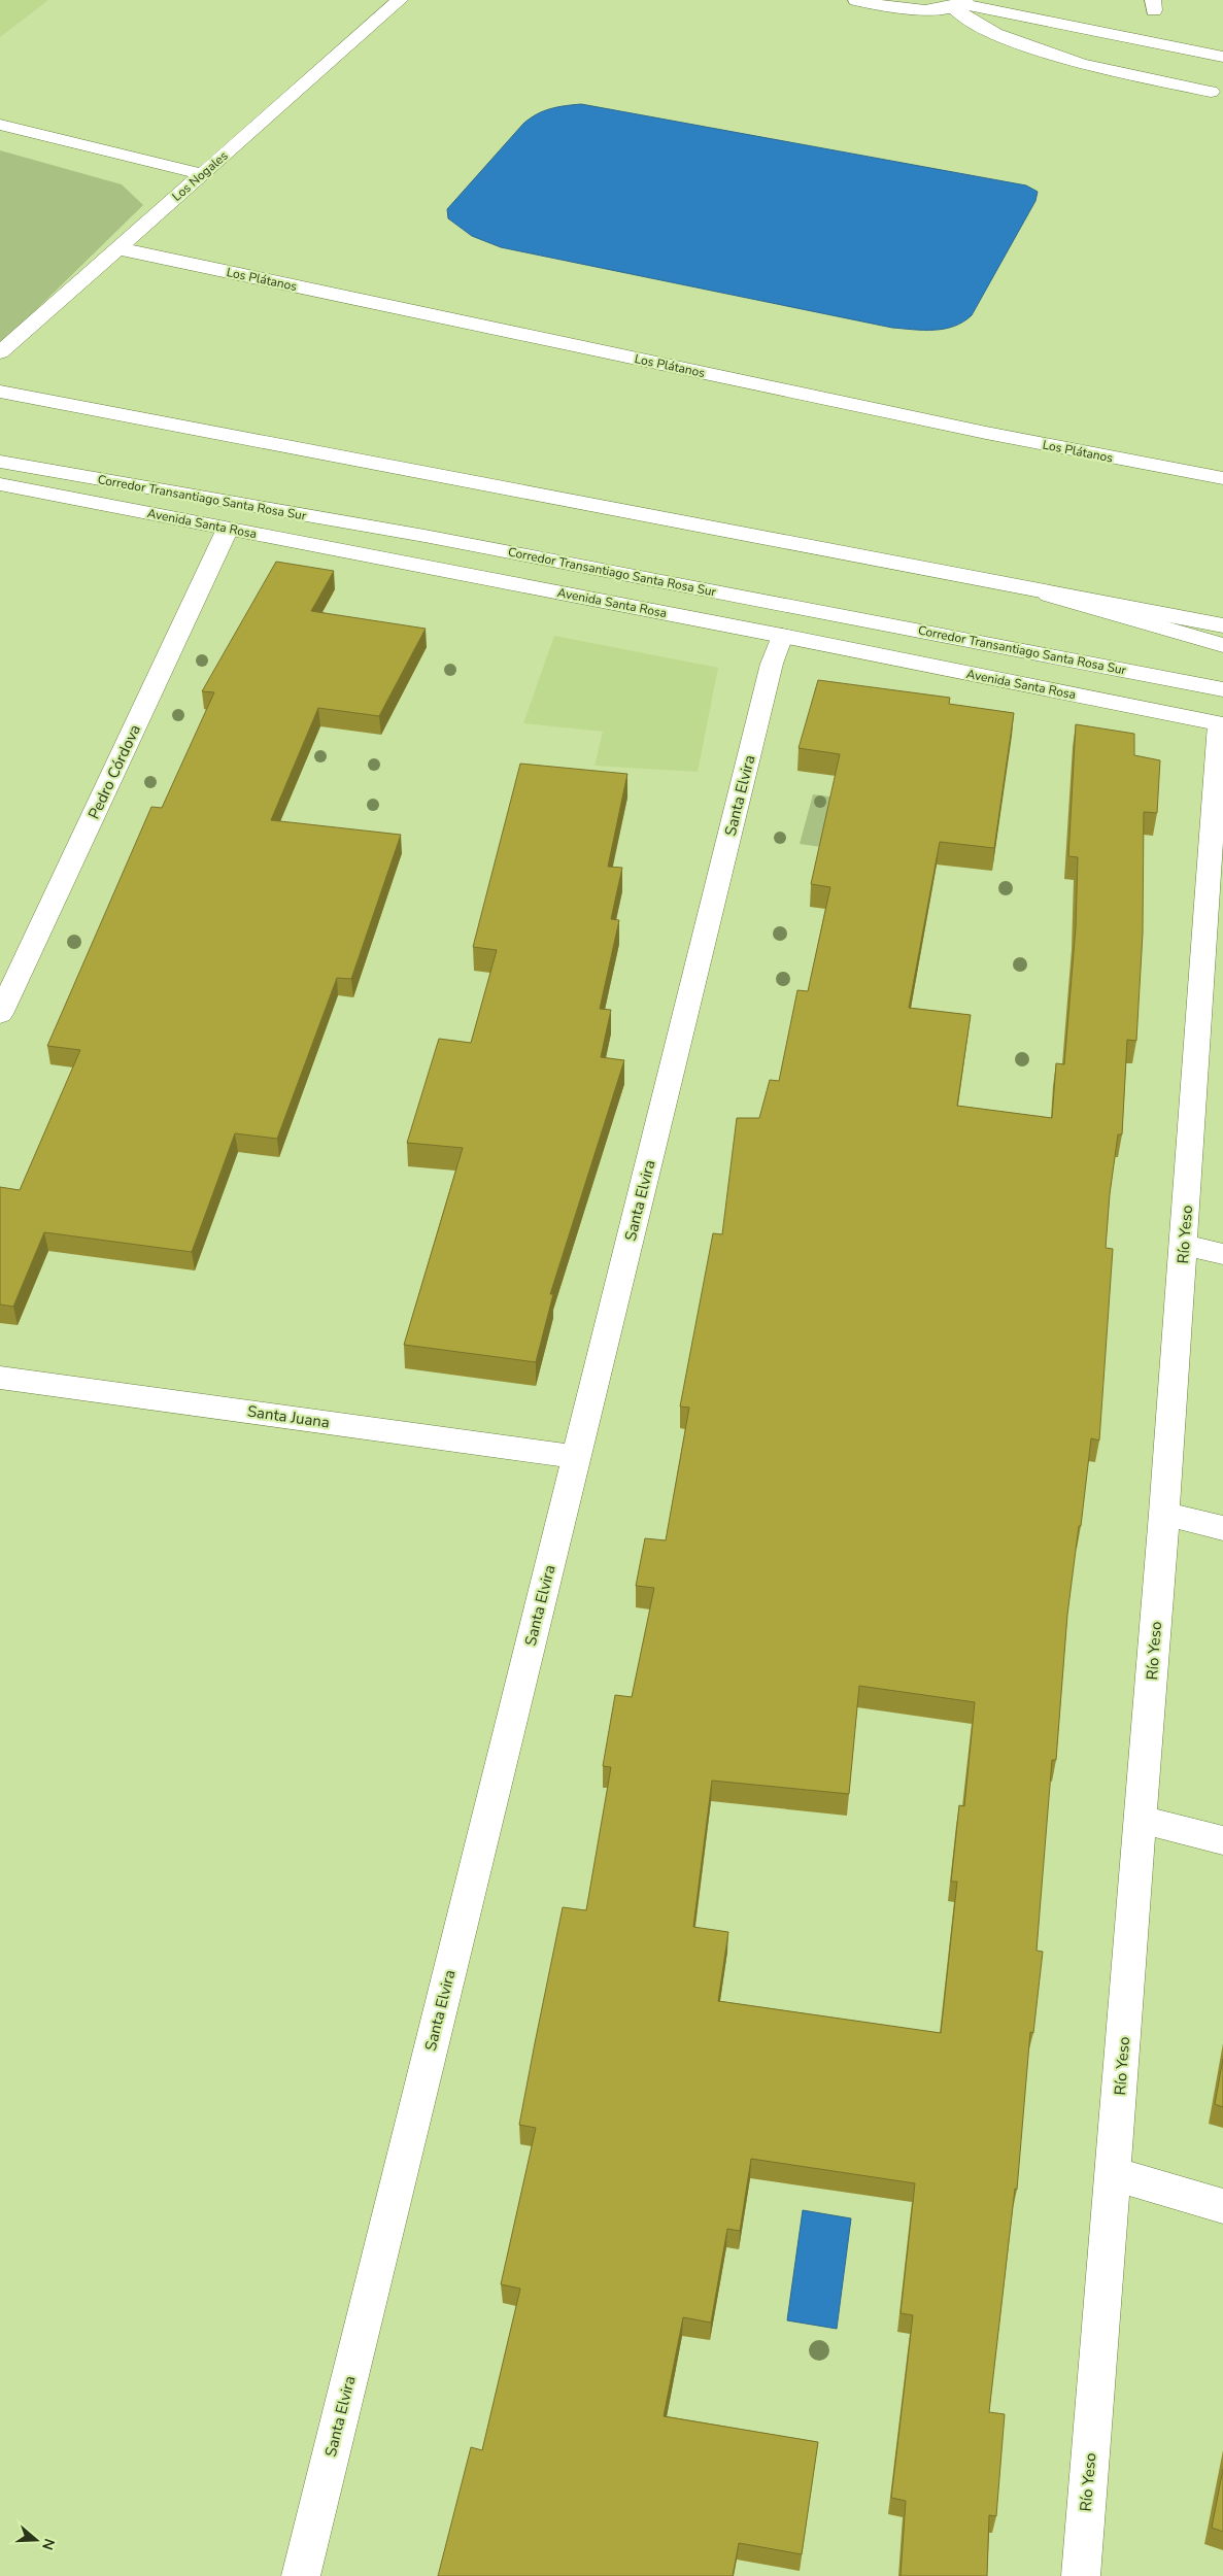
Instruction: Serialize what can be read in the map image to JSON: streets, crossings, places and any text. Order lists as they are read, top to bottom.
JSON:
{
  "streets": {
    "street": [
      "Los Nogales",
      "Los Plátanos",
      "Corredor Transantiago Santa Rosa Sur",
      "Avenida Santa Rosa",
      "Pedro Córdova",
      "Santa Elvira",
      "Río Yeso",
      "Santa Juana"
    ]
  },
  "crossings": [
    ["Los Nogales", "Los Plátanos"],
    ["Avenida Santa Rosa", "Pedro Córdova"],
    ["Avenida Santa Rosa", "Santa Elvira"],
    ["Avenida Santa Rosa", "Río Yeso"],
    ["Santa Elvira", "Santa Juana"]
  ],
  "north": "right"
}
